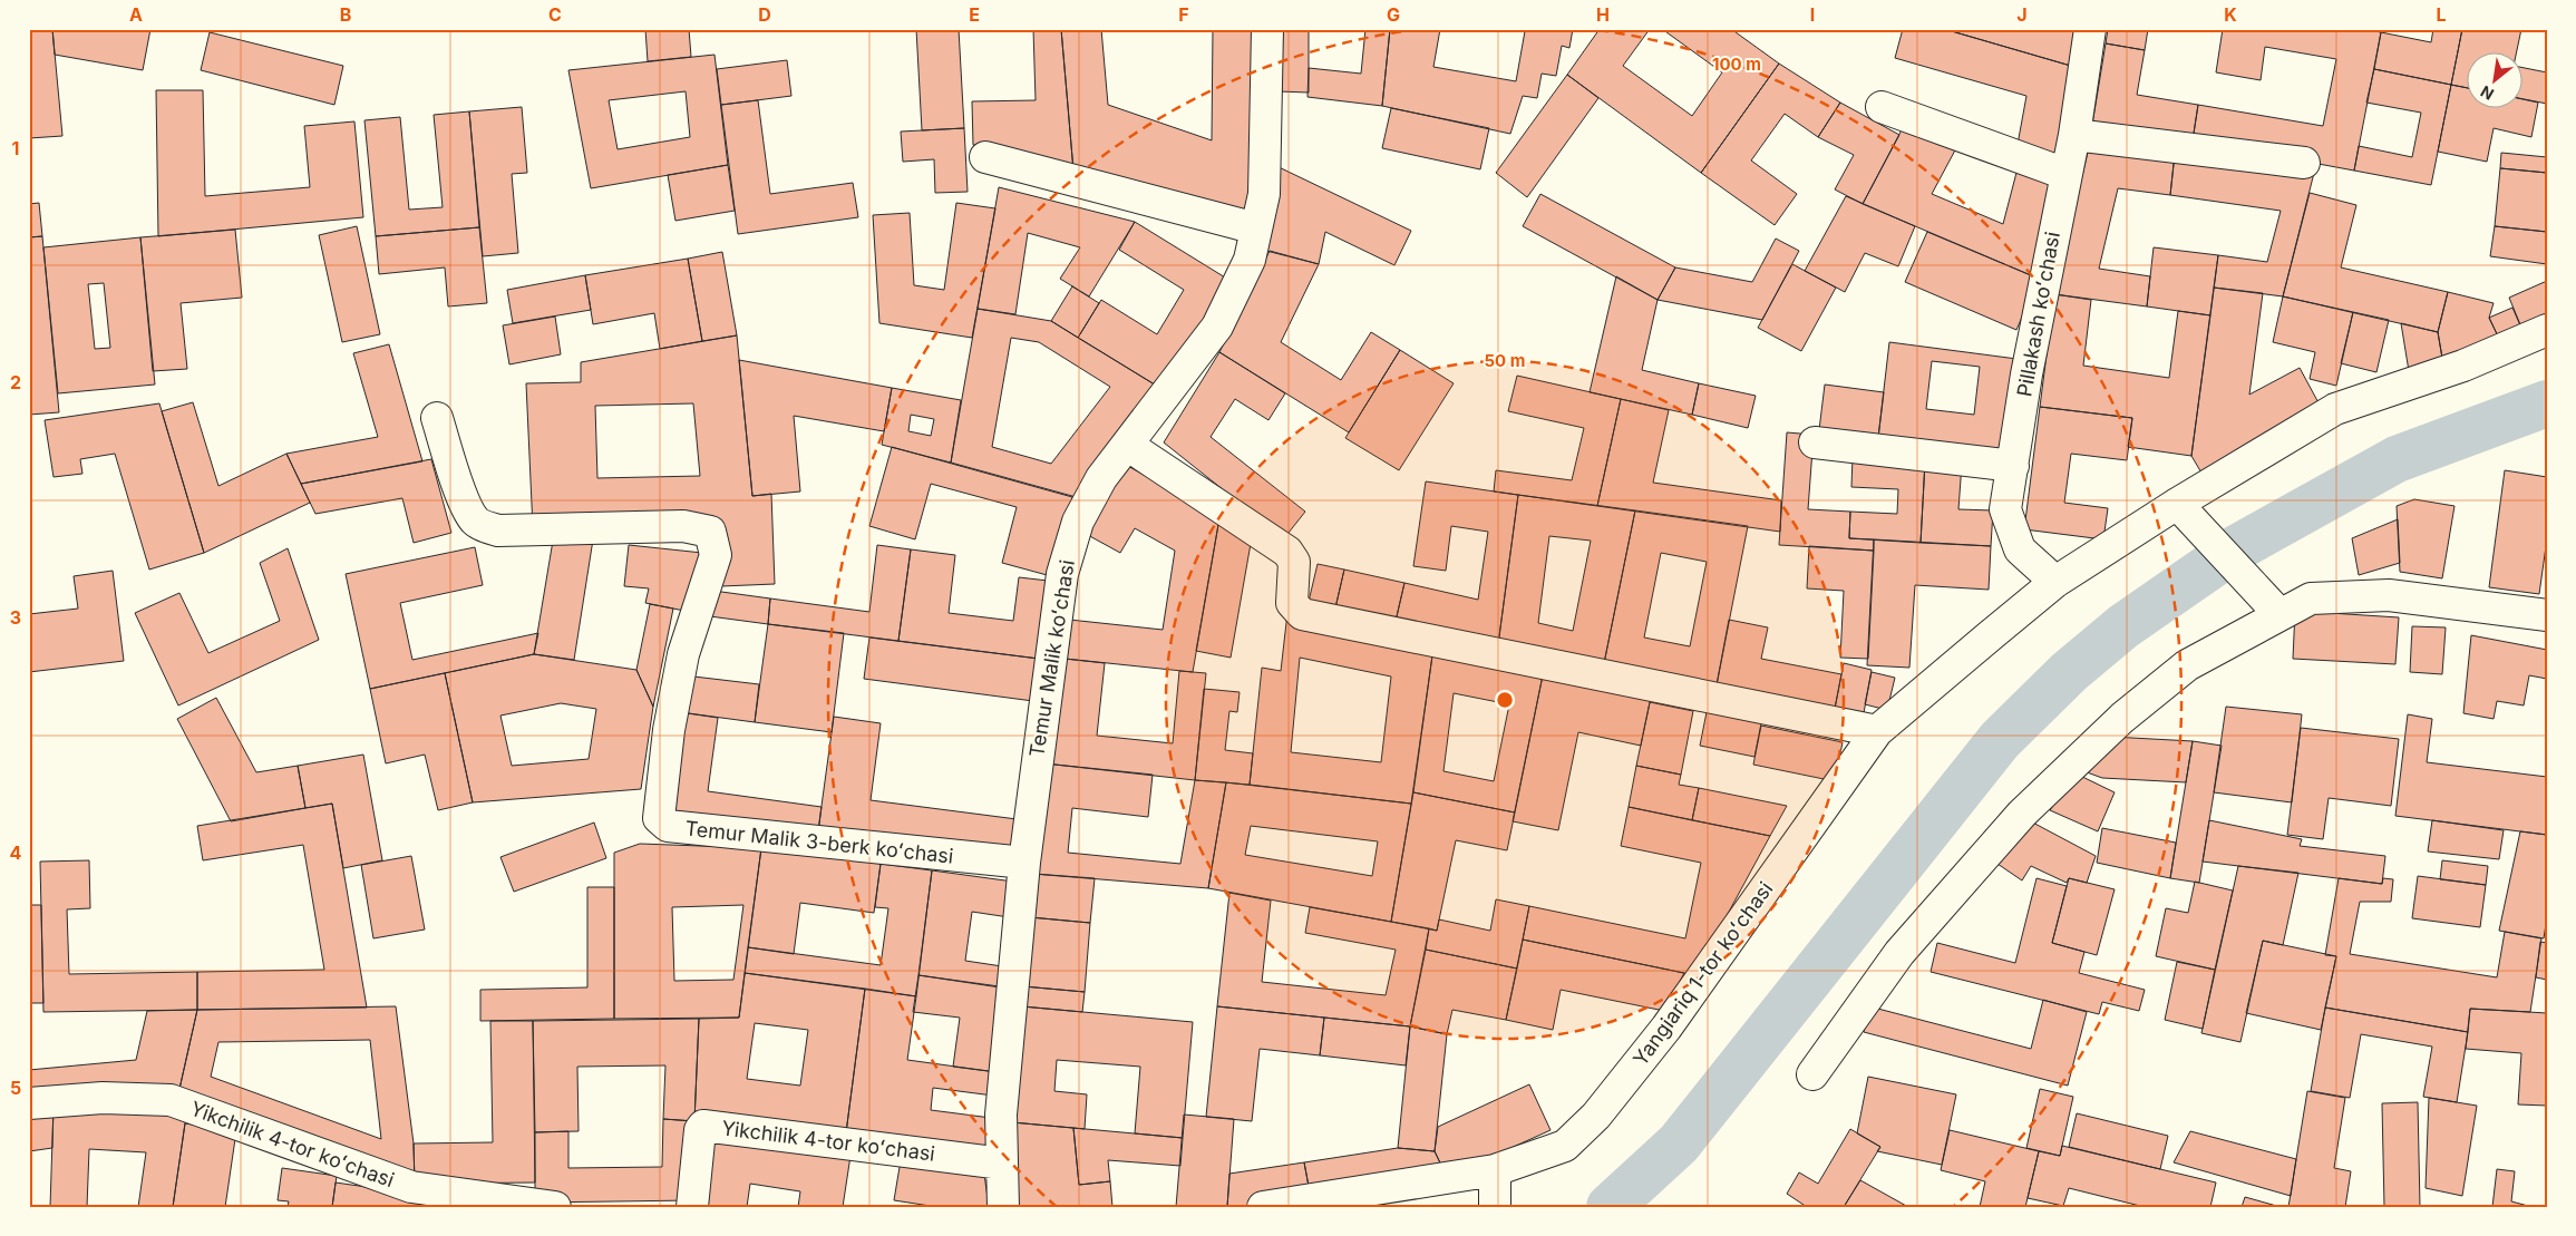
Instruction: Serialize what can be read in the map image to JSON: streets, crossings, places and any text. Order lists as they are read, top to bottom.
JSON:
{
  "streets": {
    "street": [
      "Pillakash koʻchasi",
      "Temur Malik koʻchasi",
      "Temur Malik 3-berk koʻchasi",
      "Yangiariq 1-tor koʻchasi",
      "Yikchilik 4-tor koʻchasi"
    ]
  },
  "crossings": [
    ["Pillakash koʻchasi", "Yangiariq 1-tor koʻchasi"],
    ["Temur Malik koʻchasi", "Temur Malik 3-berk koʻchasi"],
    ["Temur Malik koʻchasi", "Yikchilik 4-tor koʻchasi"]
  ],
  "north": "bottom left",
  "grid": {
    "columns": [
      "A",
      "B",
      "C",
      "D",
      "E",
      "F",
      "G",
      "H",
      "I",
      "J",
      "K",
      "L"
    ],
    "rows": [
      "1",
      "2",
      "3",
      "4",
      "5"
    ]
  },
  "rings": ["100 m", "50 m"]
}
